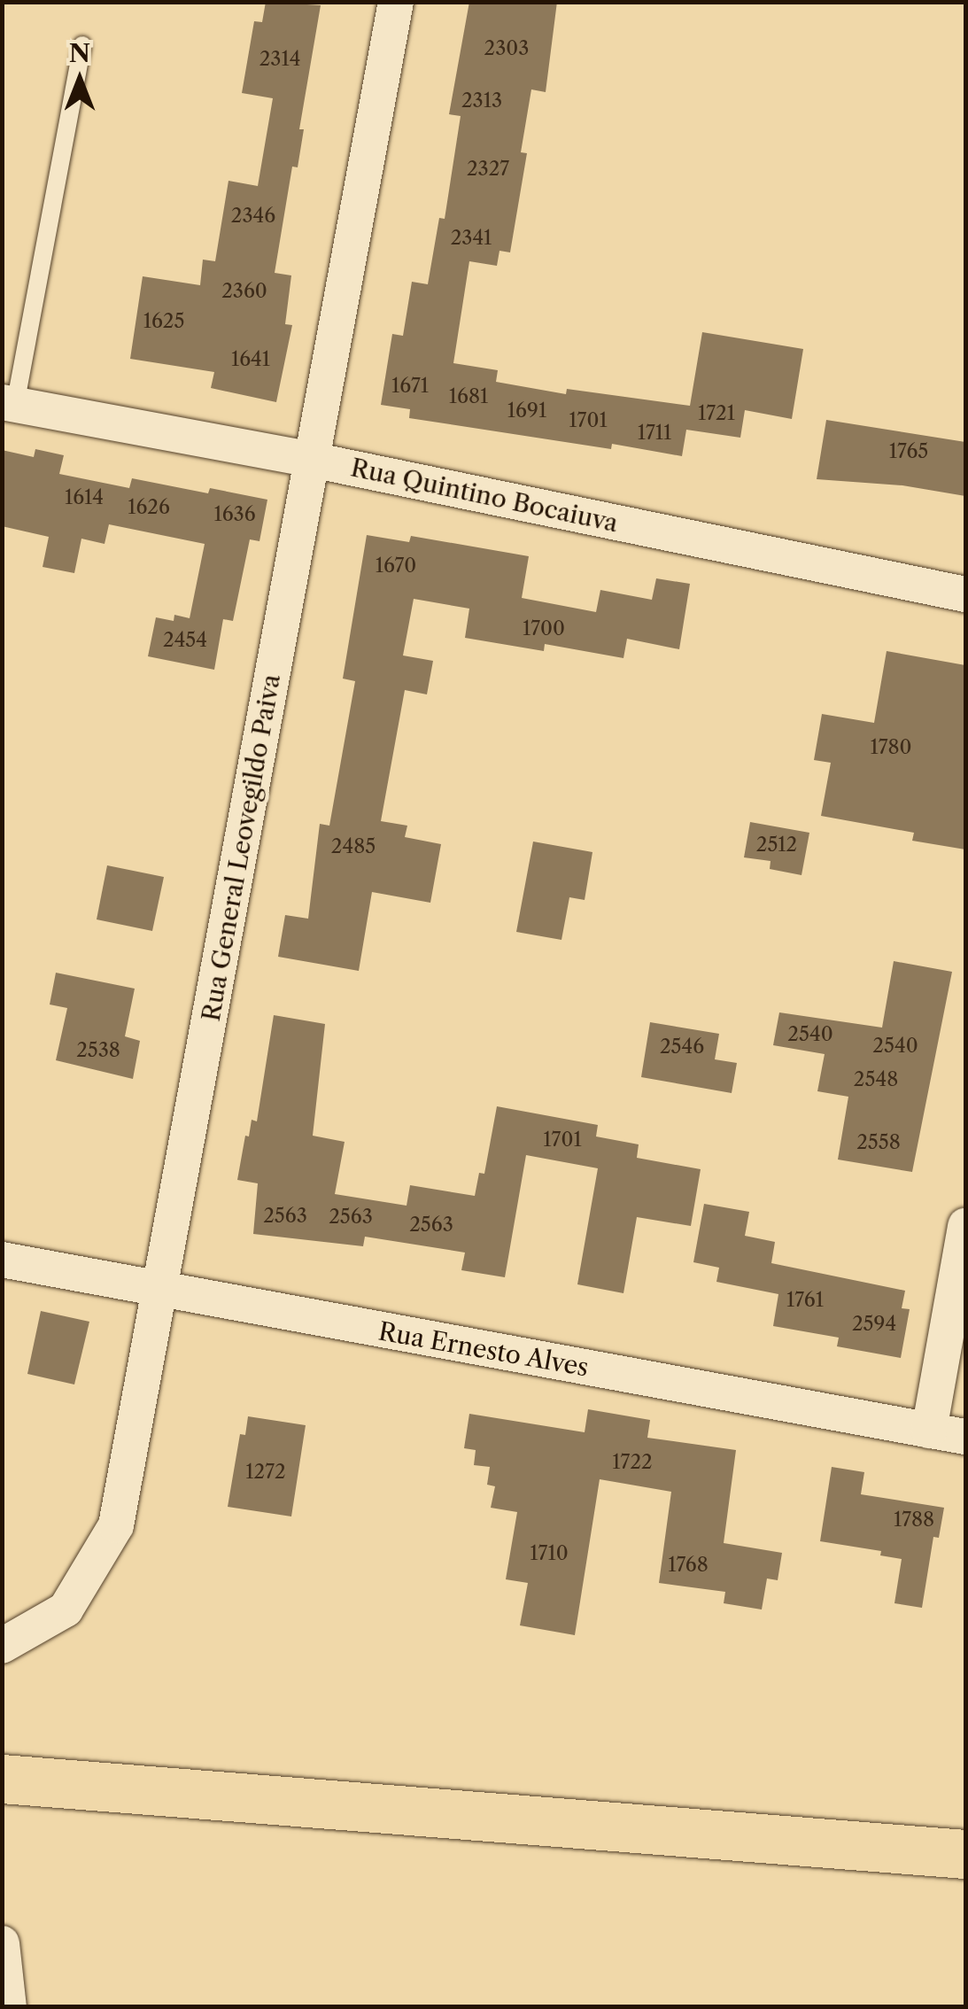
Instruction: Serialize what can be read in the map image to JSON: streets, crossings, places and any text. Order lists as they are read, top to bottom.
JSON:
{
  "streets": {
    "street": ["Rua Quintino Bocaiuva", "Rua General Leovegildo Paiva", "Rua Ernesto Alves"]
  },
  "crossings": [
    ["Rua Quintino Bocaiuva", "Rua General Leovegildo Paiva"],
    ["Rua General Leovegildo Paiva", "Rua Ernesto Alves"]
  ],
  "house_numbers": [
    "2303",
    "2314",
    "2313",
    "2327",
    "2346",
    "2341",
    "2360",
    "1625",
    "1641",
    "1671",
    "1681",
    "1691",
    "1721",
    "1701",
    "1711",
    "1765",
    "1614",
    "1626",
    "1636",
    "1670",
    "1700",
    "2454",
    "1780",
    "2512",
    "2485",
    "2540",
    "2540",
    "2546",
    "2538",
    "2548",
    "1701",
    "2558",
    "2563",
    "2563",
    "2563",
    "1761",
    "2594",
    "1722",
    "1272",
    "1788",
    "1710",
    "1768"
  ],
  "north": "top"
}
